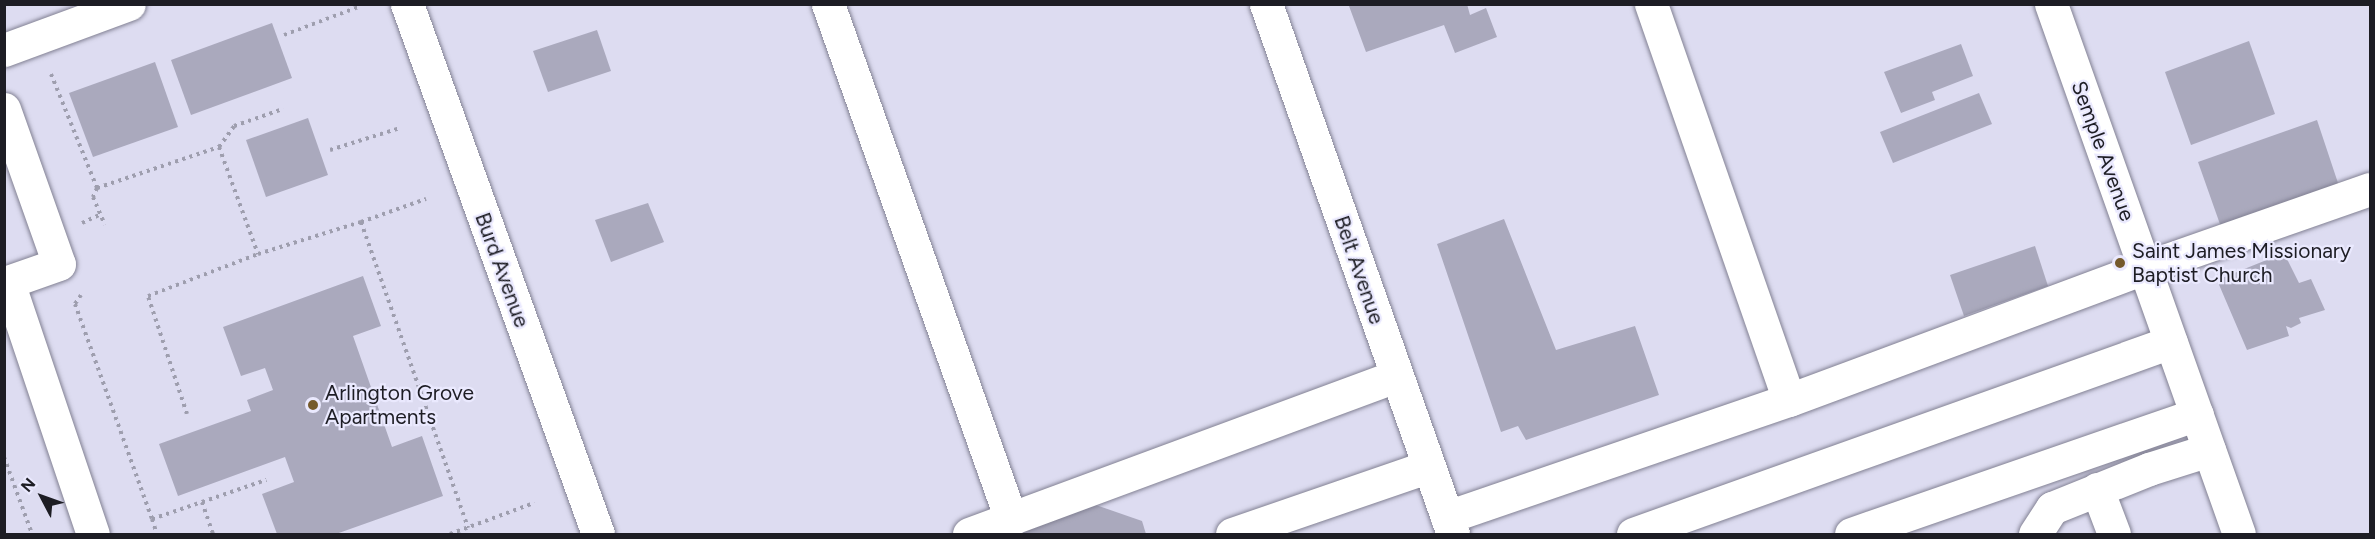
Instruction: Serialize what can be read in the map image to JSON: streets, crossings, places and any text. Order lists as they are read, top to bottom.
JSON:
{
  "streets": {
    "street": ["Semple Avenue", "Burd Avenue", "Belt Avenue"]
  },
  "places": ["Saint James Missionary Baptist Church", "Arlington Grove Apartments"],
  "north": "top left"
}
